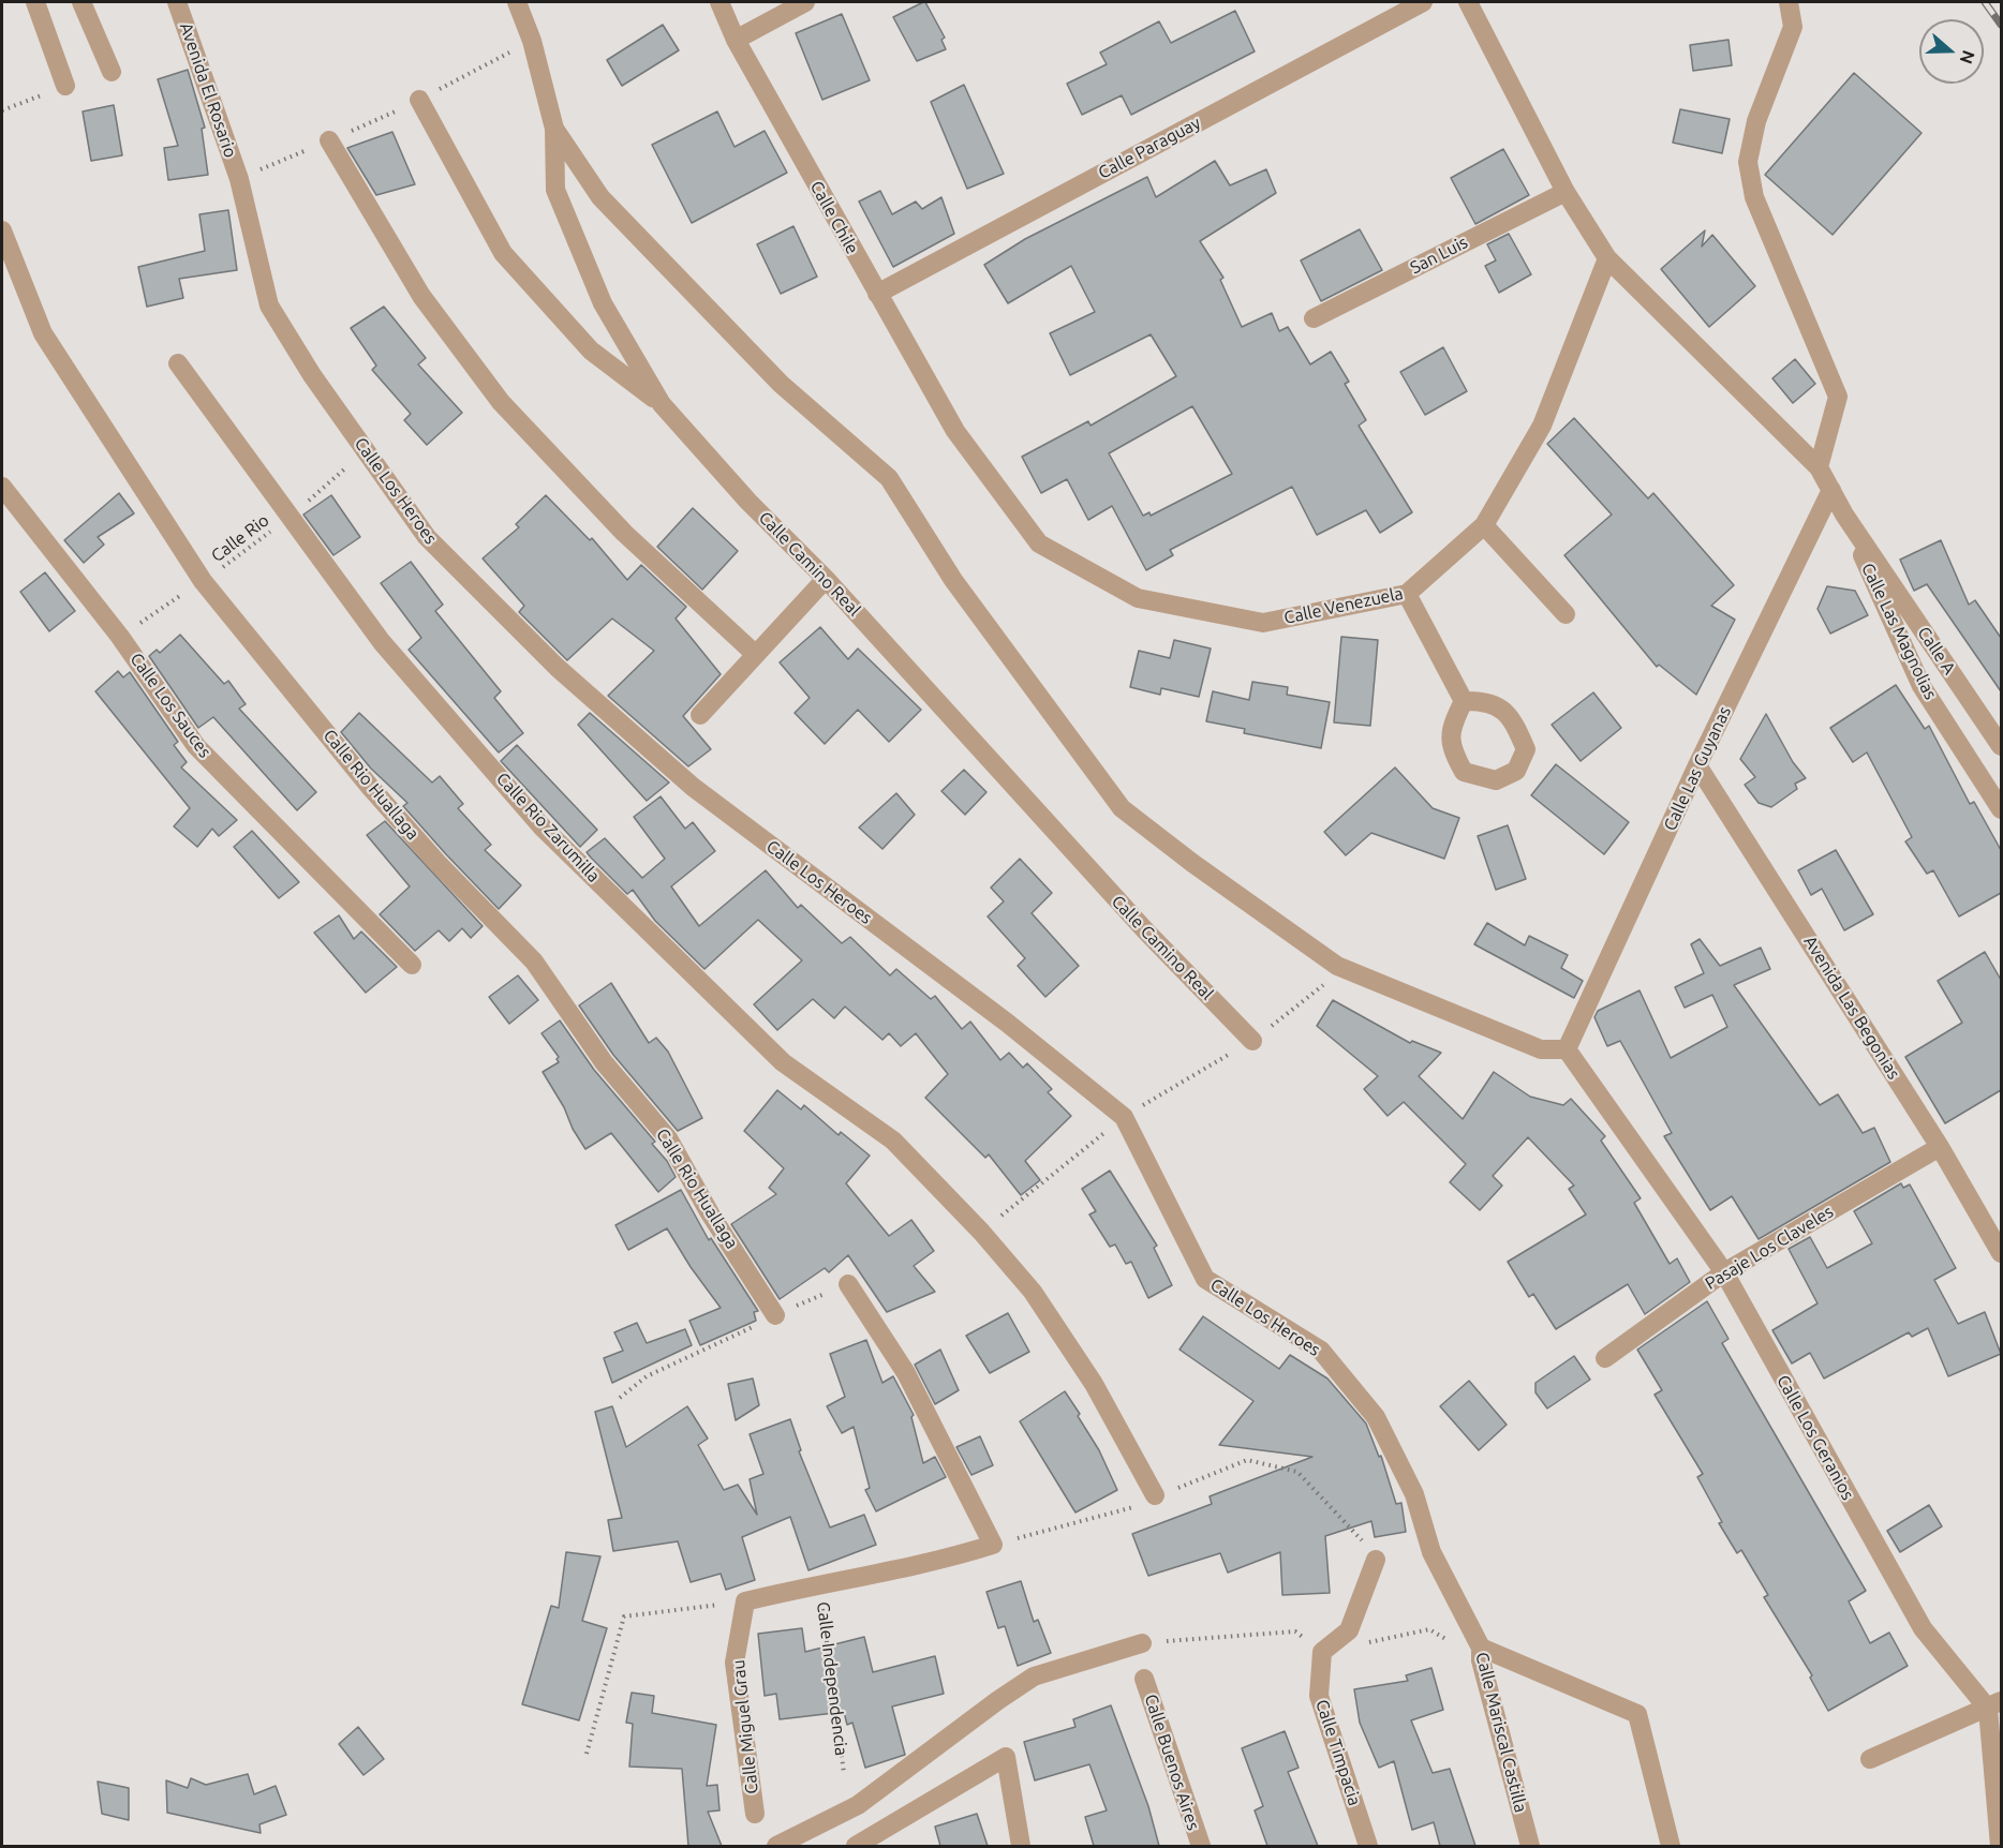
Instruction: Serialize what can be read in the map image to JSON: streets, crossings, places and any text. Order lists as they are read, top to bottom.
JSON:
{
  "streets": {
    "street": [
      "Avenida El Rosario",
      "Calle Paraguay",
      "Calle Chile",
      "San Luis",
      "Calle Los Heroes",
      "Calle Camino Real",
      "Calle Venezuela",
      "Calle Las Magnolias",
      "Calle A",
      "Calle Los Sauces",
      "Calle Las Guyanas",
      "Calle Rio Huallaga",
      "Calle Rio Zarumilla",
      "Avenida Las Begonias",
      "Pasaje Los Claveles",
      "Calle Los Geranios",
      "Calle Miguel Grau",
      "Calle Mariscal Castilla",
      "Calle Timpacia",
      "Calle Buenos Aires"
    ],
    "path": ["Calle Rio", "Calle Independencia"]
  },
  "crossings": [
    ["Avenida El Rosario", "Calle Los Heroes"],
    ["Calle Paraguay", "Calle Chile"],
    ["Calle Chile", "Calle Venezuela"],
    ["San Luis", "Calle A"],
    ["Calle Los Heroes", "Calle Rio"],
    ["Calle Los Heroes", "Calle Mariscal Castilla"],
    ["Calle Rio", "Calle Los Sauces"],
    ["Calle Rio", "Calle Rio Huallaga"],
    ["Calle Rio", "Calle Rio Zarumilla"],
    ["Calle Venezuela", "Calle A"],
    ["Calle Las Magnolias", "Calle A"],
    ["Calle A", "Calle Las Guyanas"],
    ["Calle Las Guyanas", "Avenida Las Begonias"],
    ["Calle Las Guyanas", "Calle Los Geranios"],
    ["Avenida Las Begonias", "Pasaje Los Claveles"],
    ["Pasaje Los Claveles", "Calle Los Geranios"]
  ],
  "north": "right"
}
